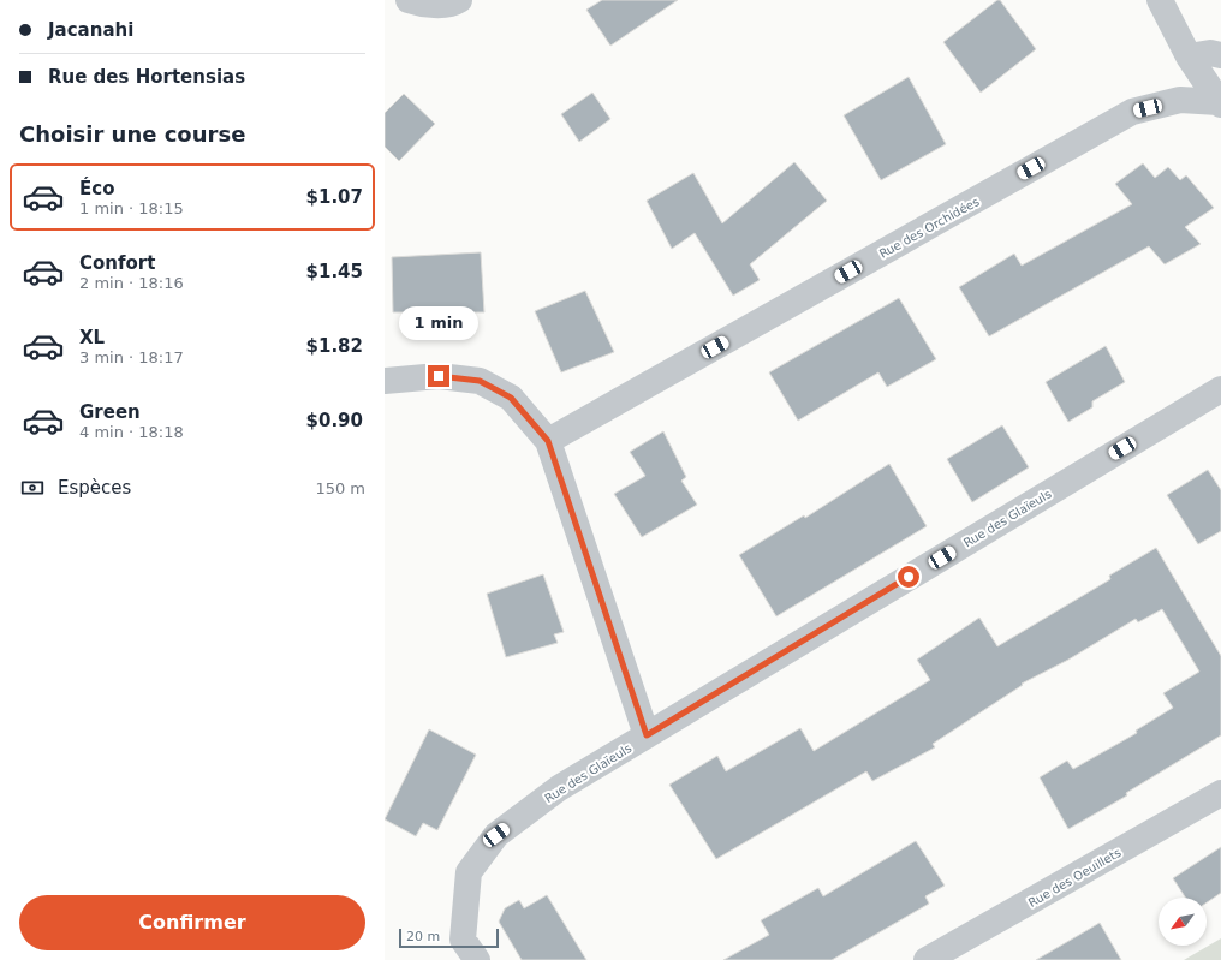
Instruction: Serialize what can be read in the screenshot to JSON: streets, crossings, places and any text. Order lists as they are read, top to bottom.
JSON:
{
  "streets": {
    "street": ["Rue des Orchidées", "Rue des Glaïeuls", "Rue des Oeuillets"]
  },
  "scale_bar": "20 m",
  "north": "bottom left",
  "page": {
    "banner": ["Jacanahi", "Rue des Hortensias"],
    "heading": "Choisir une course",
    "list": [
      {
        "name": "Éco",
        "note": "1 min · 18:15",
        "value": "$1.07"
      },
      {
        "name": "Confort",
        "note": "2 min · 18:16",
        "value": "$1.45"
      },
      {
        "name": "XL",
        "note": "3 min · 18:17",
        "value": "$1.82"
      },
      {
        "name": "Green",
        "note": "4 min · 18:18",
        "value": "$0.90"
      }
    ],
    "bubble": "1 min",
    "pay": ["Espèces", "150 m"],
    "buttons": "Confirmer",
    "scale": "20 m"
  }
}
